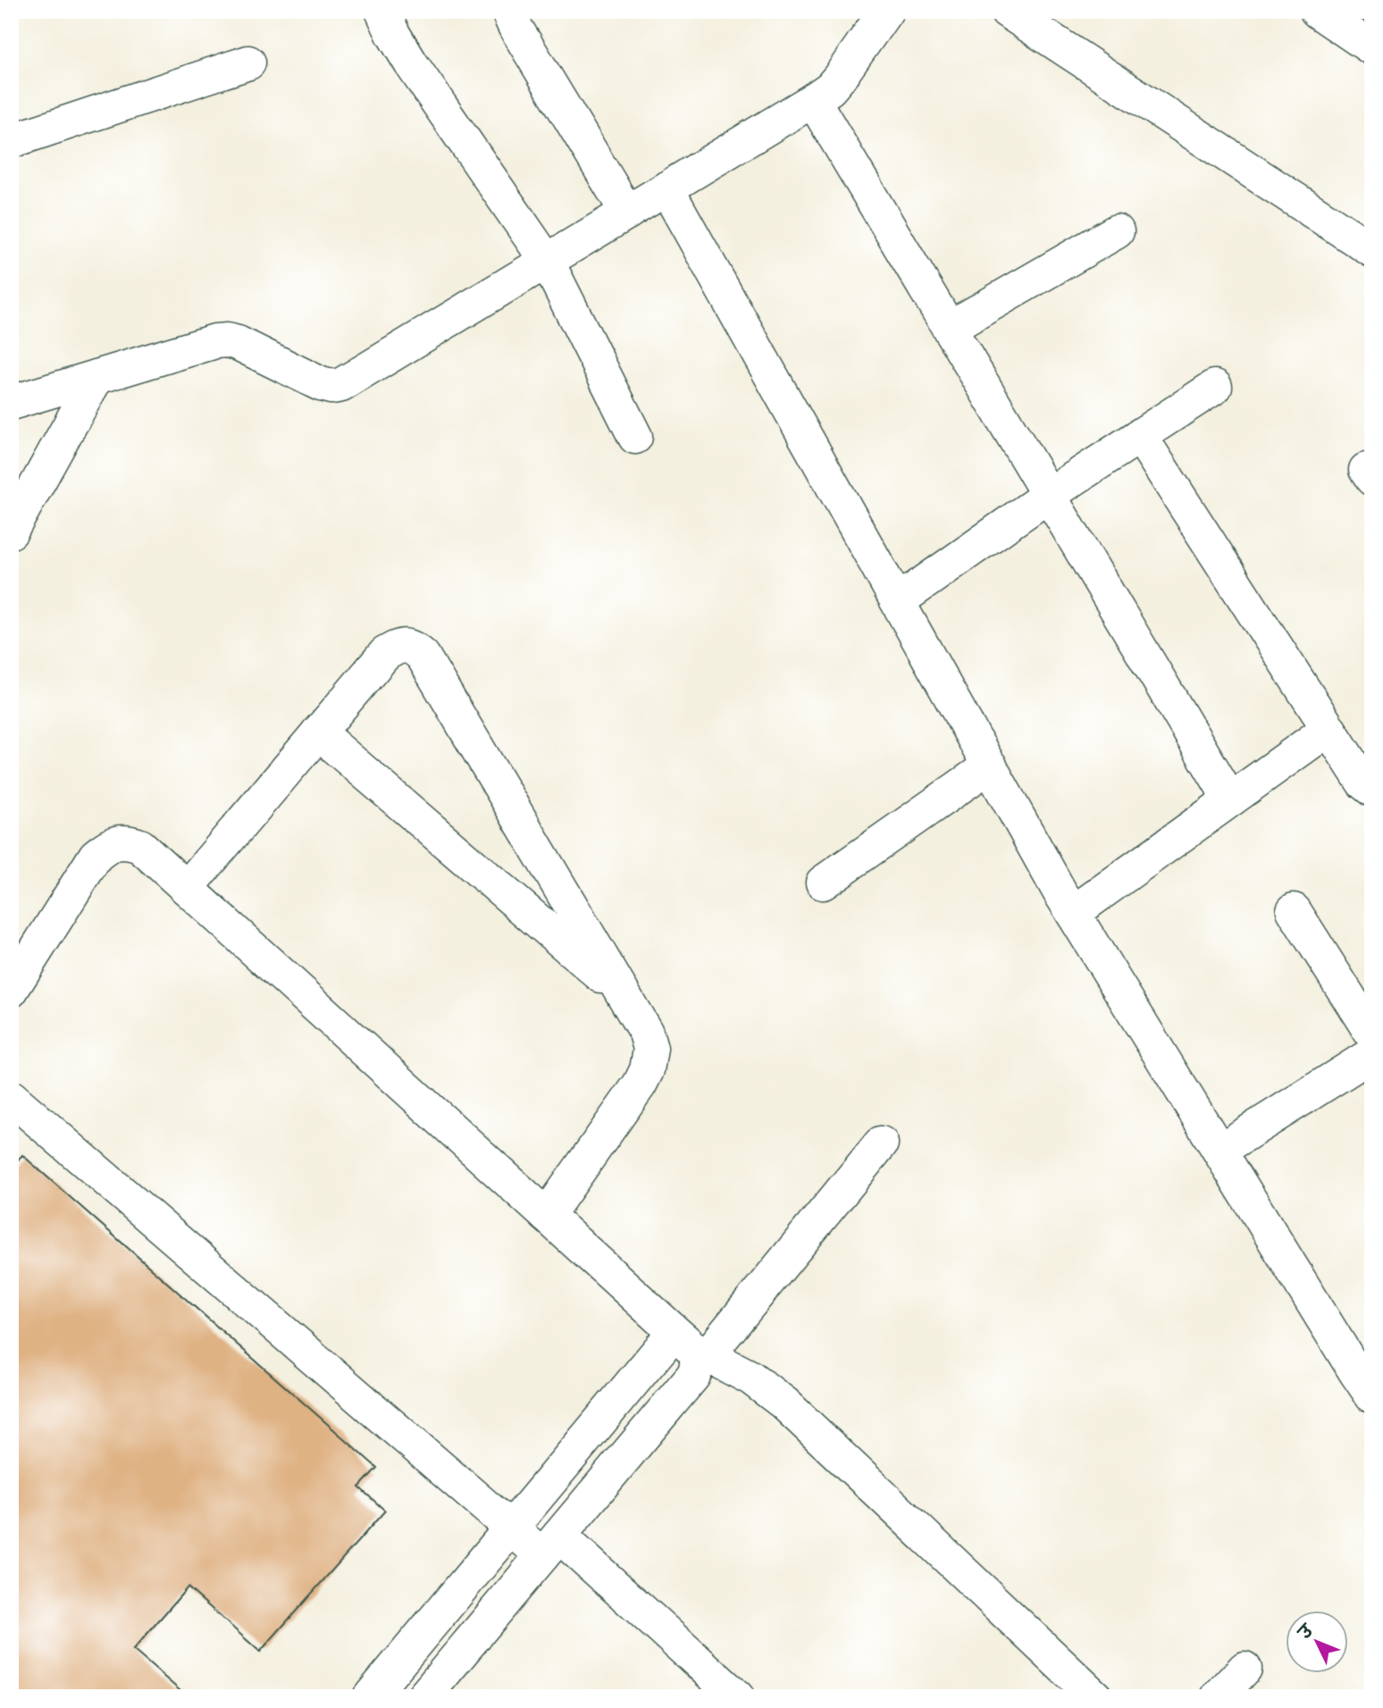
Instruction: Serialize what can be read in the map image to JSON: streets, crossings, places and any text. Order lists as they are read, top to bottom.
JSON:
{
  "north": "top left"
}
